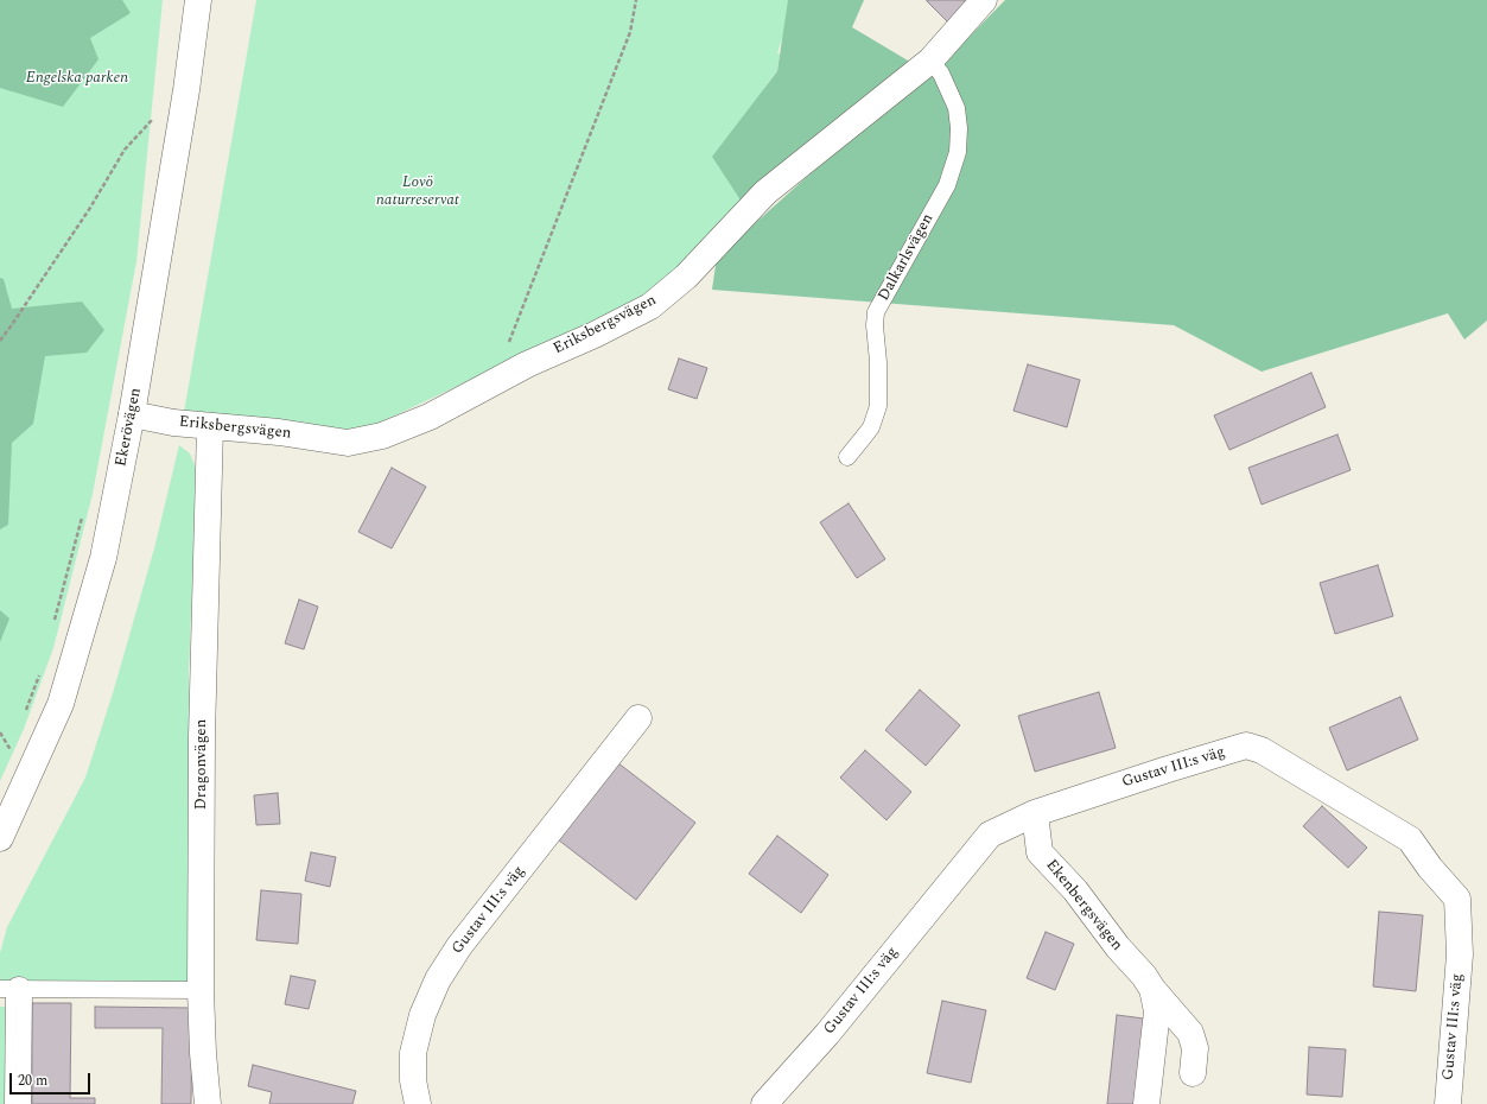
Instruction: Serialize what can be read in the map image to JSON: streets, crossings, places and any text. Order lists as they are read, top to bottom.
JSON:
{
  "streets": {
    "street": [
      "Eriksbergsvägen",
      "Ekerövägen",
      "Dragonvägen",
      "Gustav III:s väg",
      "Ekenbergsvägen"
    ],
    "lane": ["Dalkarlsvägen"]
  },
  "crossings": [
    ["Dalkarlsvägen", "Eriksbergsvägen"],
    ["Eriksbergsvägen", "Ekerövägen"],
    ["Eriksbergsvägen", "Dragonvägen"],
    ["Gustav III:s väg", "Ekenbergsvägen"]
  ],
  "parks": ["Engelska parken", "Lovö naturreservat"],
  "scale_bar": "20 m"
}
